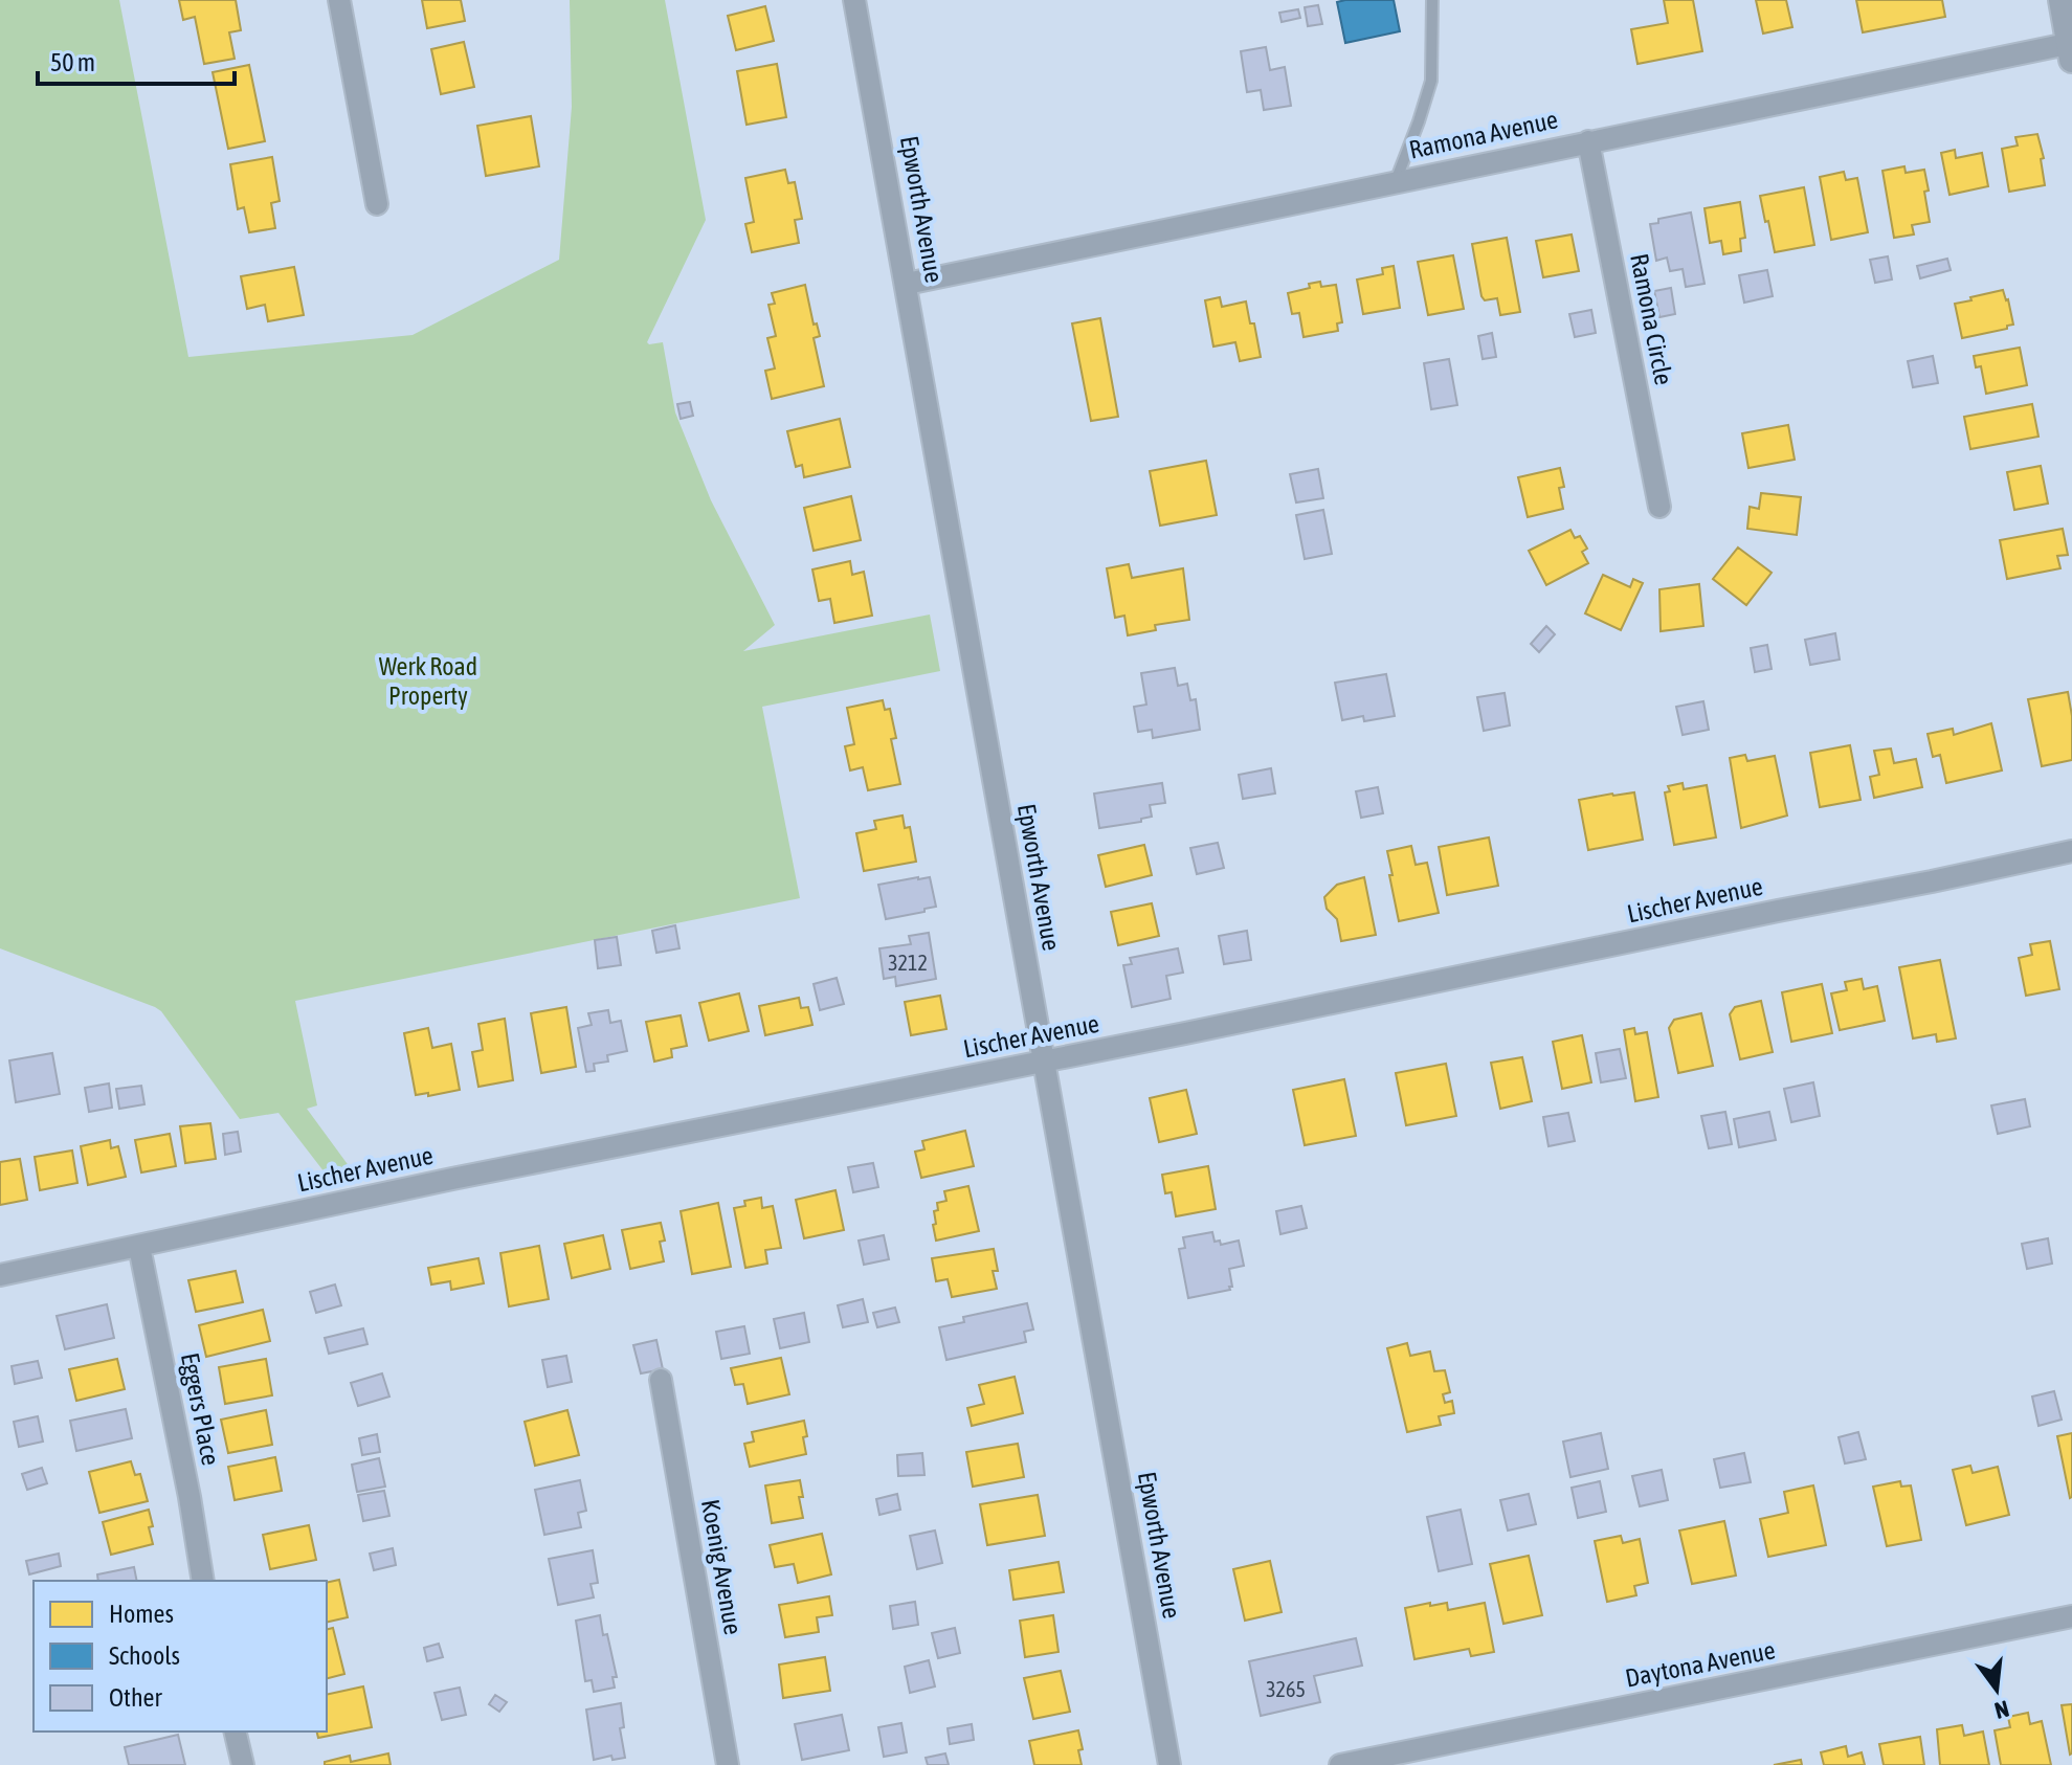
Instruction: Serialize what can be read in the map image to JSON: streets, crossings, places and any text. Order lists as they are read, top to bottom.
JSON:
{
  "streets": {
    "street": [
      "Ramona Avenue",
      "Epworth Avenue",
      "Ramona Circle",
      "Lischer Avenue",
      "Eggers Place",
      "Koenig Avenue",
      "Daytona Avenue"
    ]
  },
  "crossings": [
    ["Ramona Avenue", "Epworth Avenue"],
    ["Ramona Avenue", "Ramona Circle"],
    ["Epworth Avenue", "Lischer Avenue"],
    ["Lischer Avenue", "Eggers Place"]
  ],
  "parks": ["Werk Road Property"],
  "house_numbers": ["3212", "3265"],
  "legend": ["Homes", "Schools", "Other"],
  "scale_bar": "50 m",
  "north": "bottom"
}
